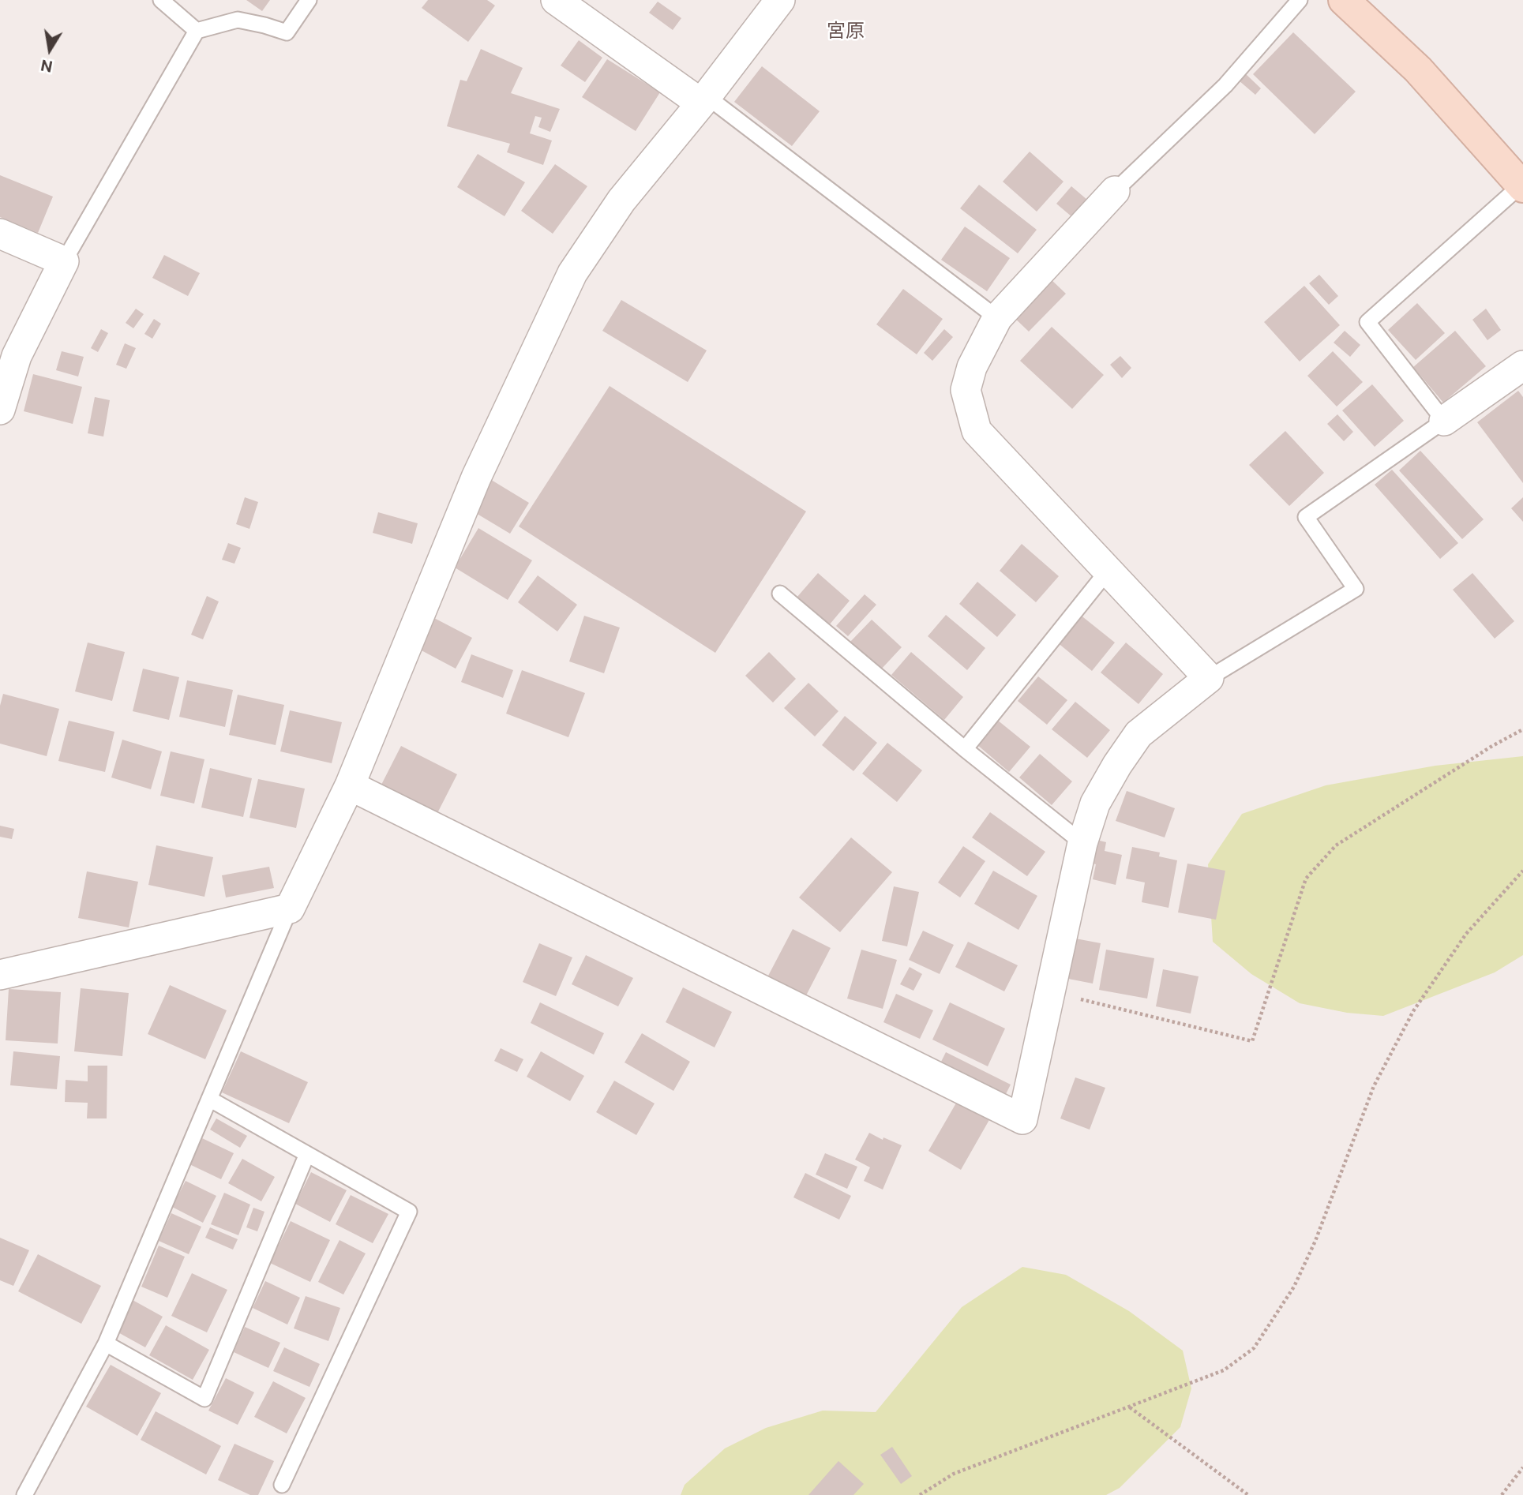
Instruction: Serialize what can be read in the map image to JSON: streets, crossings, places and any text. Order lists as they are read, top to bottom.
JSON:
{
  "districts": ["宮原"],
  "north": "bottom"
}
